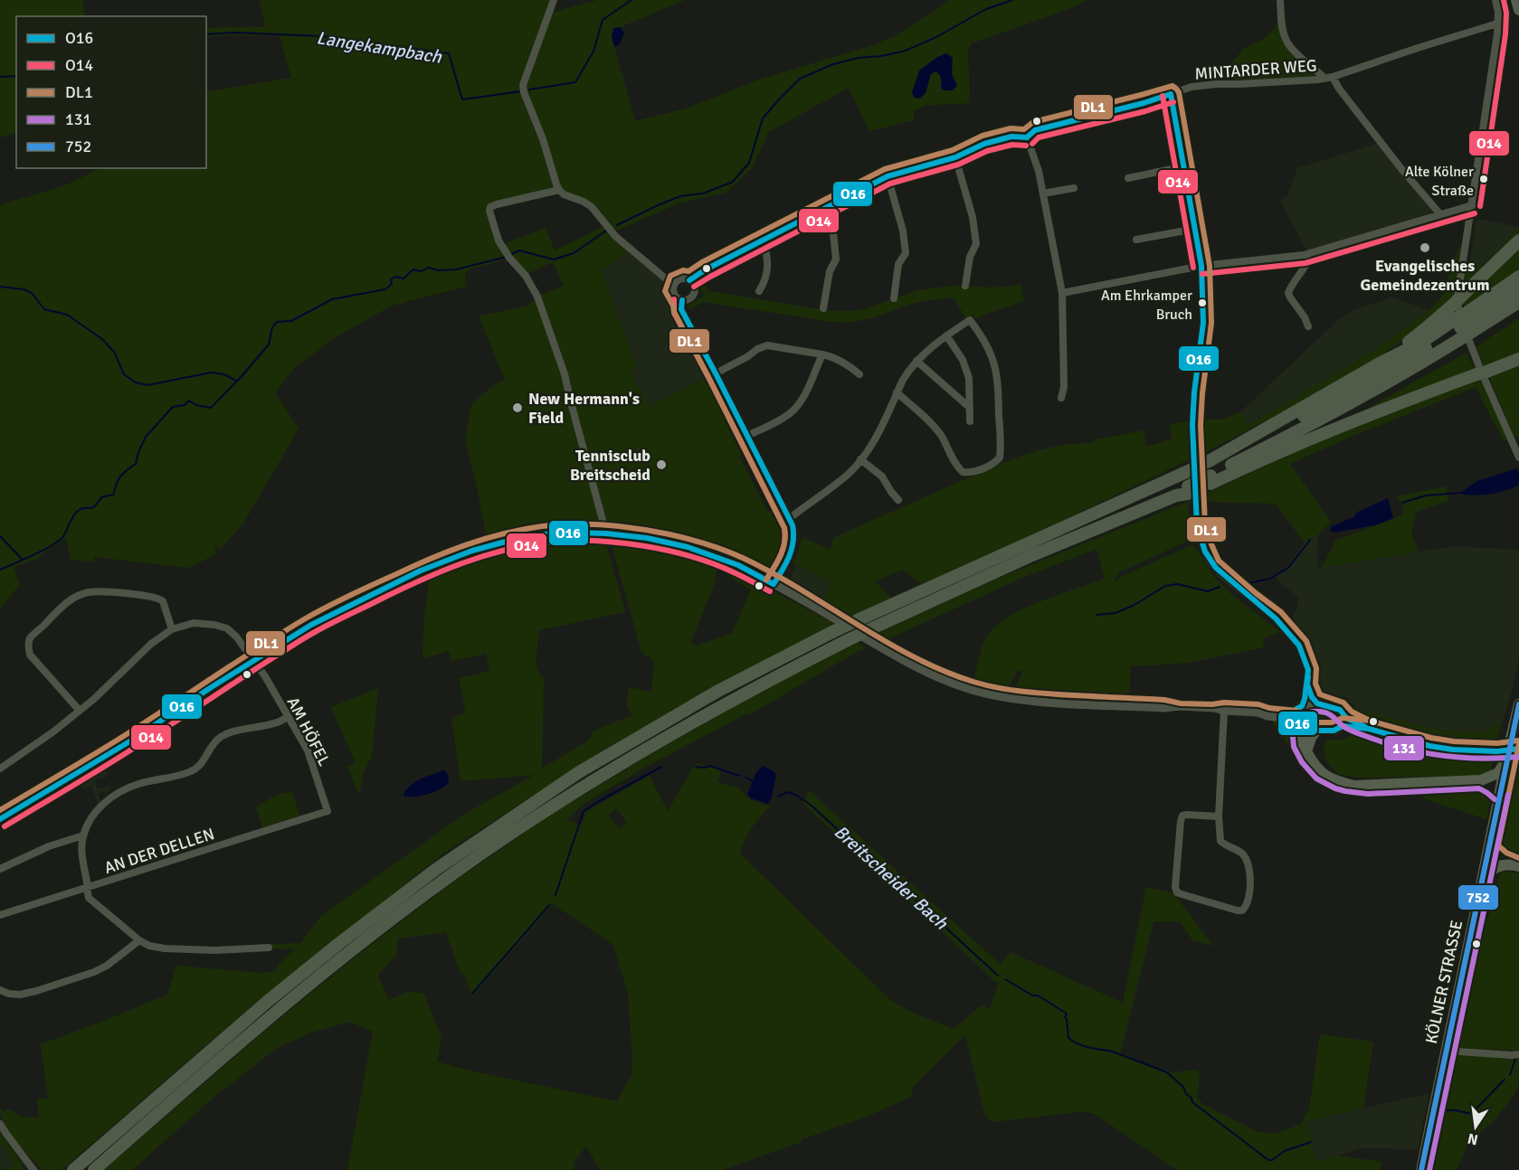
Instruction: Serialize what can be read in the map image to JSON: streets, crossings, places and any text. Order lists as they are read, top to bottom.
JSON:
{
  "streets": {
    "main road": ["KÖLNER STRASSE"],
    "street": ["MINTARDER WEG", "AM HÖFEL", "AN DER DELLEN"]
  },
  "crossings": [
    ["AM HÖFEL", "AN DER DELLEN"]
  ],
  "water": ["Langekampbach", "Breitscheider Bach"],
  "places": [
    "Alte Kölner Straße",
    "Evangelisches Gemeindezentrum",
    "Am Ehrkamper Bruch",
    "New Hermann's Field",
    "Tennisclub Breitscheid"
  ],
  "lines": [
    "transit line O14",
    "transit line DL1",
    "transit line O16",
    "transit line 752",
    "transit line 131"
  ],
  "legend": [
    "O16",
    "O14",
    "DL1",
    "131",
    "752"
  ],
  "north": "bottom"
}
